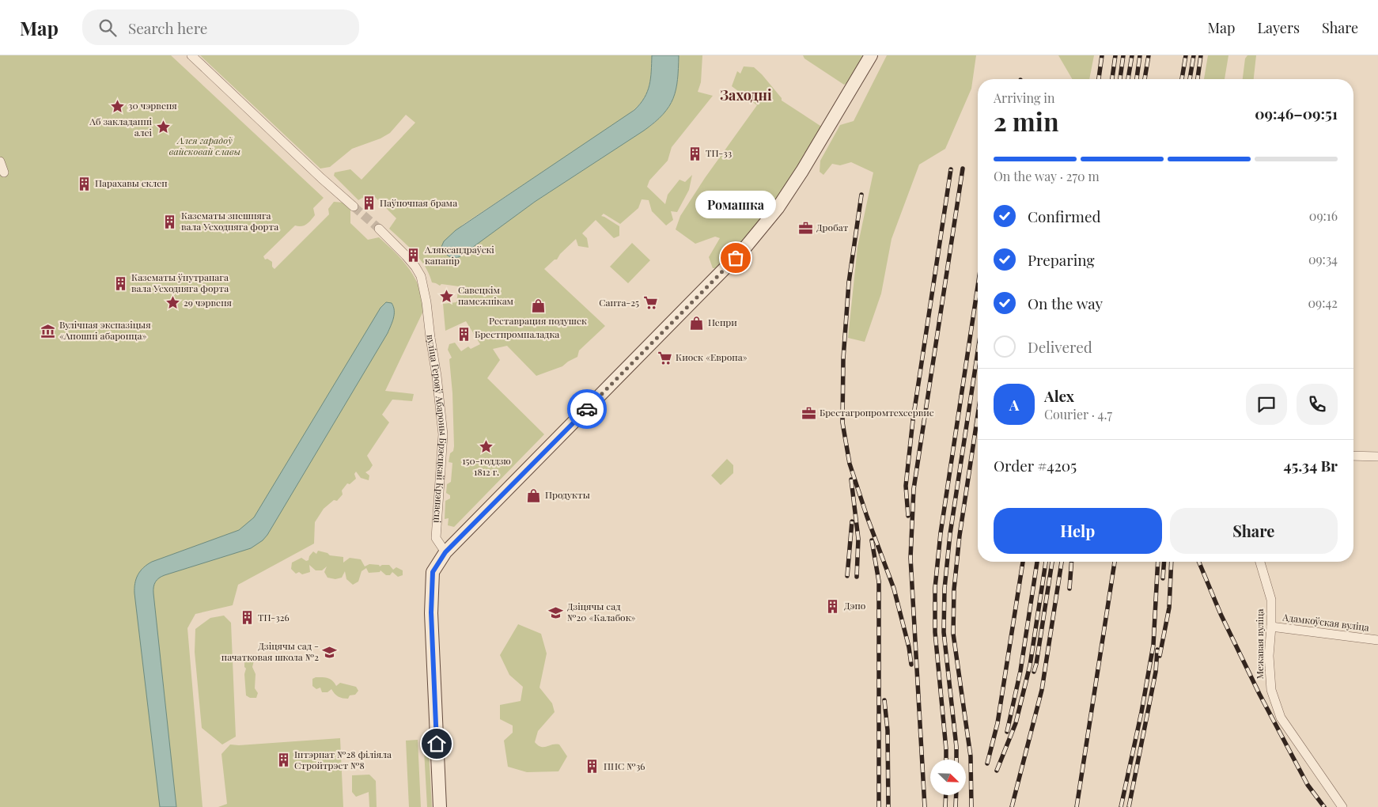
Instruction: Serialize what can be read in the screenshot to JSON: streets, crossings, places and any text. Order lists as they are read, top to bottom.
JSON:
{
  "streets": {
    "street": ["вуліца Герояў Абароны Брэсцкай Крэпасці", "Адамкоўская вуліца", "Межавая вуліца"]
  },
  "crossings": [
    ["Адамкоўская вуліца", "Межавая вуліца"]
  ],
  "districts": ["Заходні"],
  "parks": ["Алея гарадоў вайсковай славы"],
  "places": {
    "place": [
      "30 чэрвеня",
      "Аб закладанні алеі",
      "Савецкім памежнікам",
      "29 чэрвеня",
      "150-годдзю 1812 г."
    ],
    "building": [
      "ТП-33",
      "Парахавы склеп",
      "Паўночная брама",
      "Казематы знешняга вала Усходняга форта",
      "Аляксандраўскі капанір",
      "Казематы ўнутранага вала Усходняга форта",
      "Брестпромналадка",
      "Дэпо",
      "ТП-326",
      "Інтэрнат №28 фiлiяла Стройтрэст №8",
      "ПНС №36"
    ],
    "office": ["Дробат", "Брестагропромтехсервис"],
    "other": ["Ромашка"],
    "supermarket": ["Санта-25", "Киоск «Европа»"],
    "shop": ["Реставрация подушек", "Непри", "Продукты"],
    "museum": ["Вулічная экспазіцыя «Апошні абаронца»"],
    "school or university": ["Дзіцячы сад №20 «Калабок»", "Дзіцячы сад - пачатковая школа №2"]
  },
  "north": "bottom right",
  "page": {
    "header": "Map",
    "search": "Search here",
    "nav": ["Map", "Layers", "Share"],
    "heading": ["2 min", "Arriving in", "09:46–09:51"],
    "panel": [
      "Alex",
      "Courier · 4.7",
      "Order #4205",
      "45.34 Br"
    ],
    "bar": "On the way · 270 m",
    "bubble": "Ромашка",
    "list": [
      ["Confirmed", "09:16"],
      ["Preparing", "09:34"],
      ["On the way", "09:42"],
      "Delivered"
    ],
    "round": "A",
    "buttons": ["Help", "Share"]
  }
}
